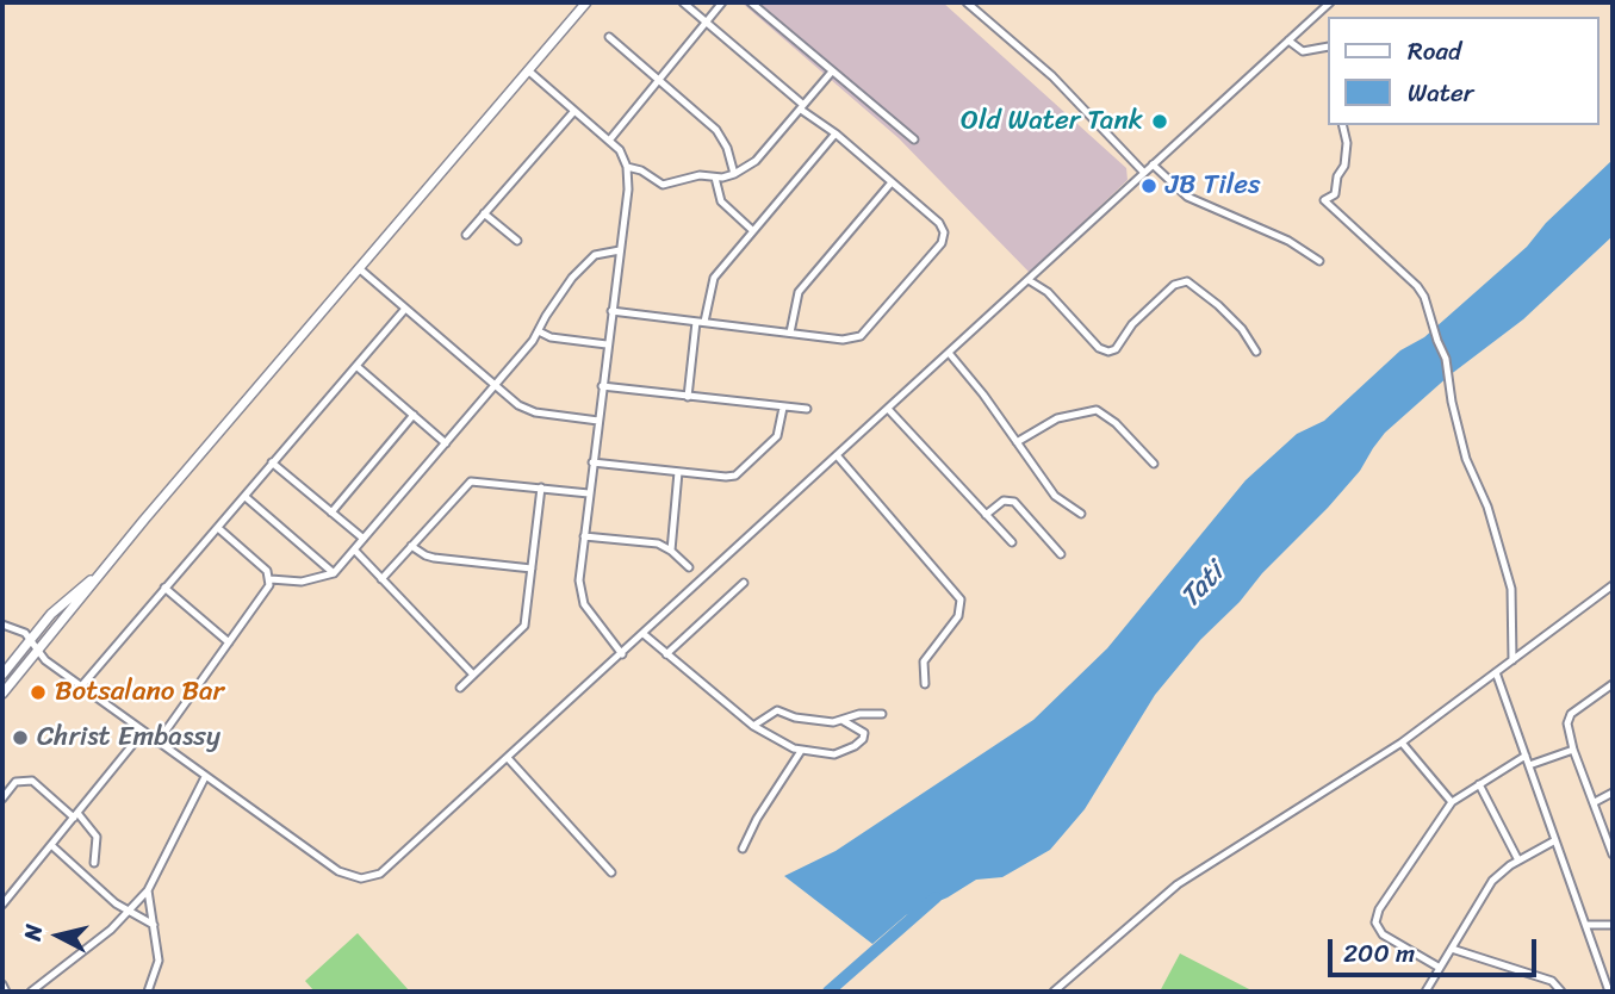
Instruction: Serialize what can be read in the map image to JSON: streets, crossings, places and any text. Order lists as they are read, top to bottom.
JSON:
{
  "water": ["Tati"],
  "places": [
    "Old Water Tank",
    "JB Tiles",
    "Botsalano Bar",
    "Christ Embassy"
  ],
  "legend": ["Road", "Water"],
  "scale_bar": "200 m",
  "north": "left"
}
